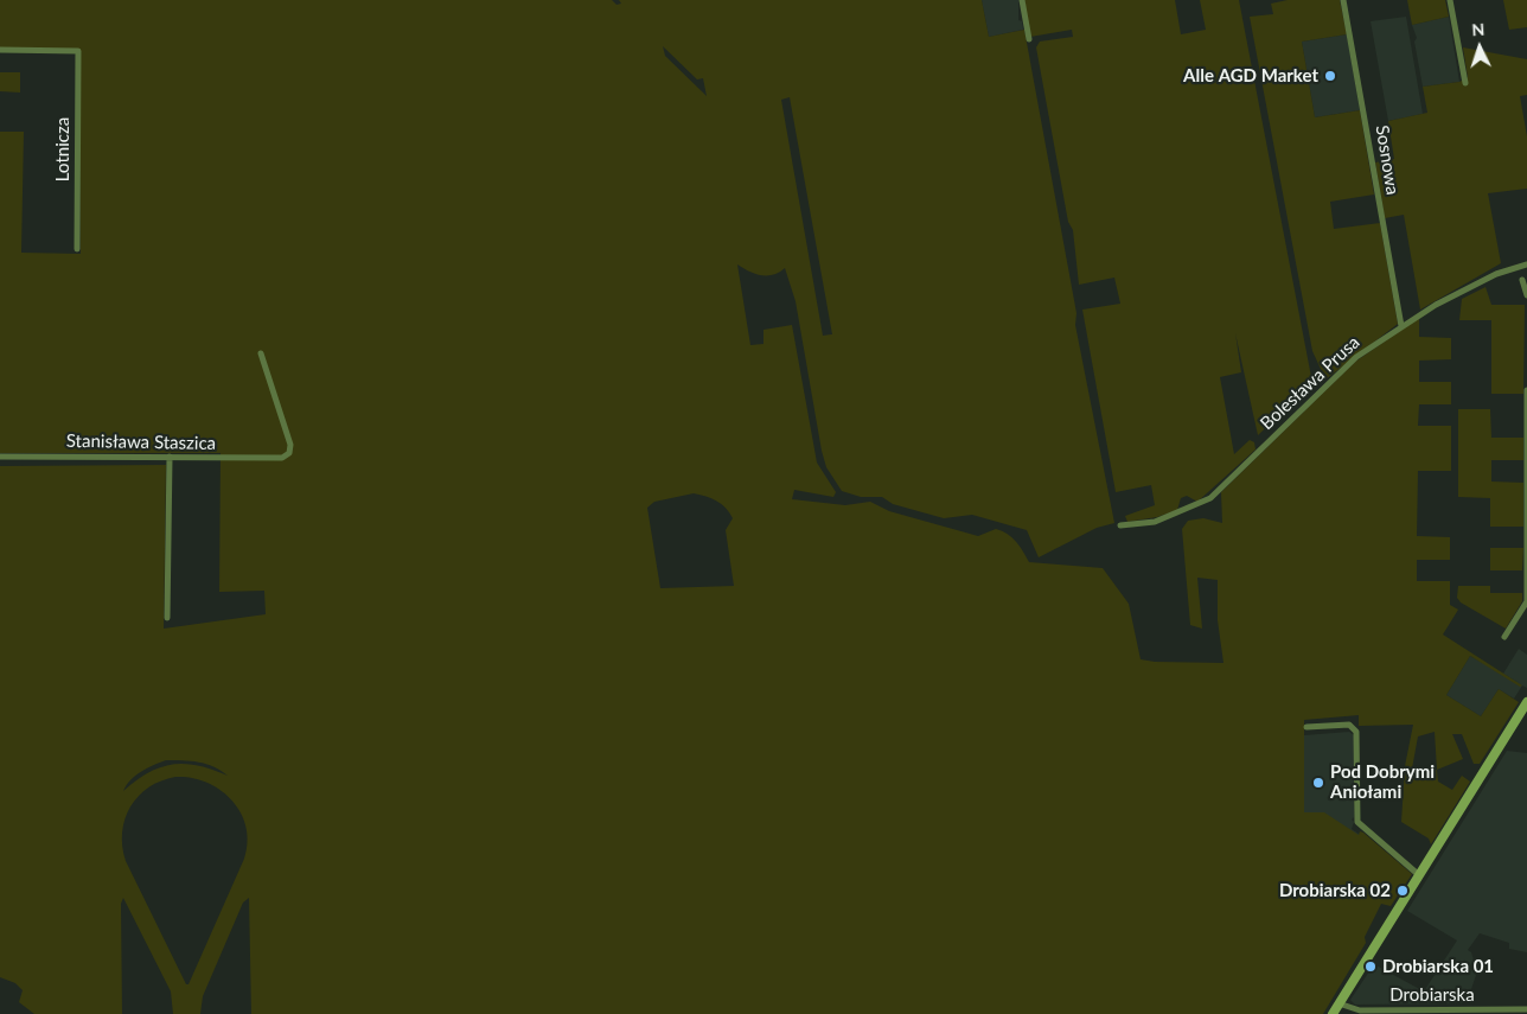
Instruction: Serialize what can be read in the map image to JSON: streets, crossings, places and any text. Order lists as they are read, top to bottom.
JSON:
{
  "streets": {
    "street": [
      "Lotnicza",
      "Sosnowa",
      "Bolesława Prusa",
      "Stanisława Staszica",
      "Drobiarska"
    ]
  },
  "crossings": [
    ["Sosnowa", "Bolesława Prusa"]
  ],
  "places": [
    "Alle AGD Market",
    "Pod Dobrymi Aniołami",
    "Drobiarska 02",
    "Drobiarska 01"
  ],
  "north": "top"
}
